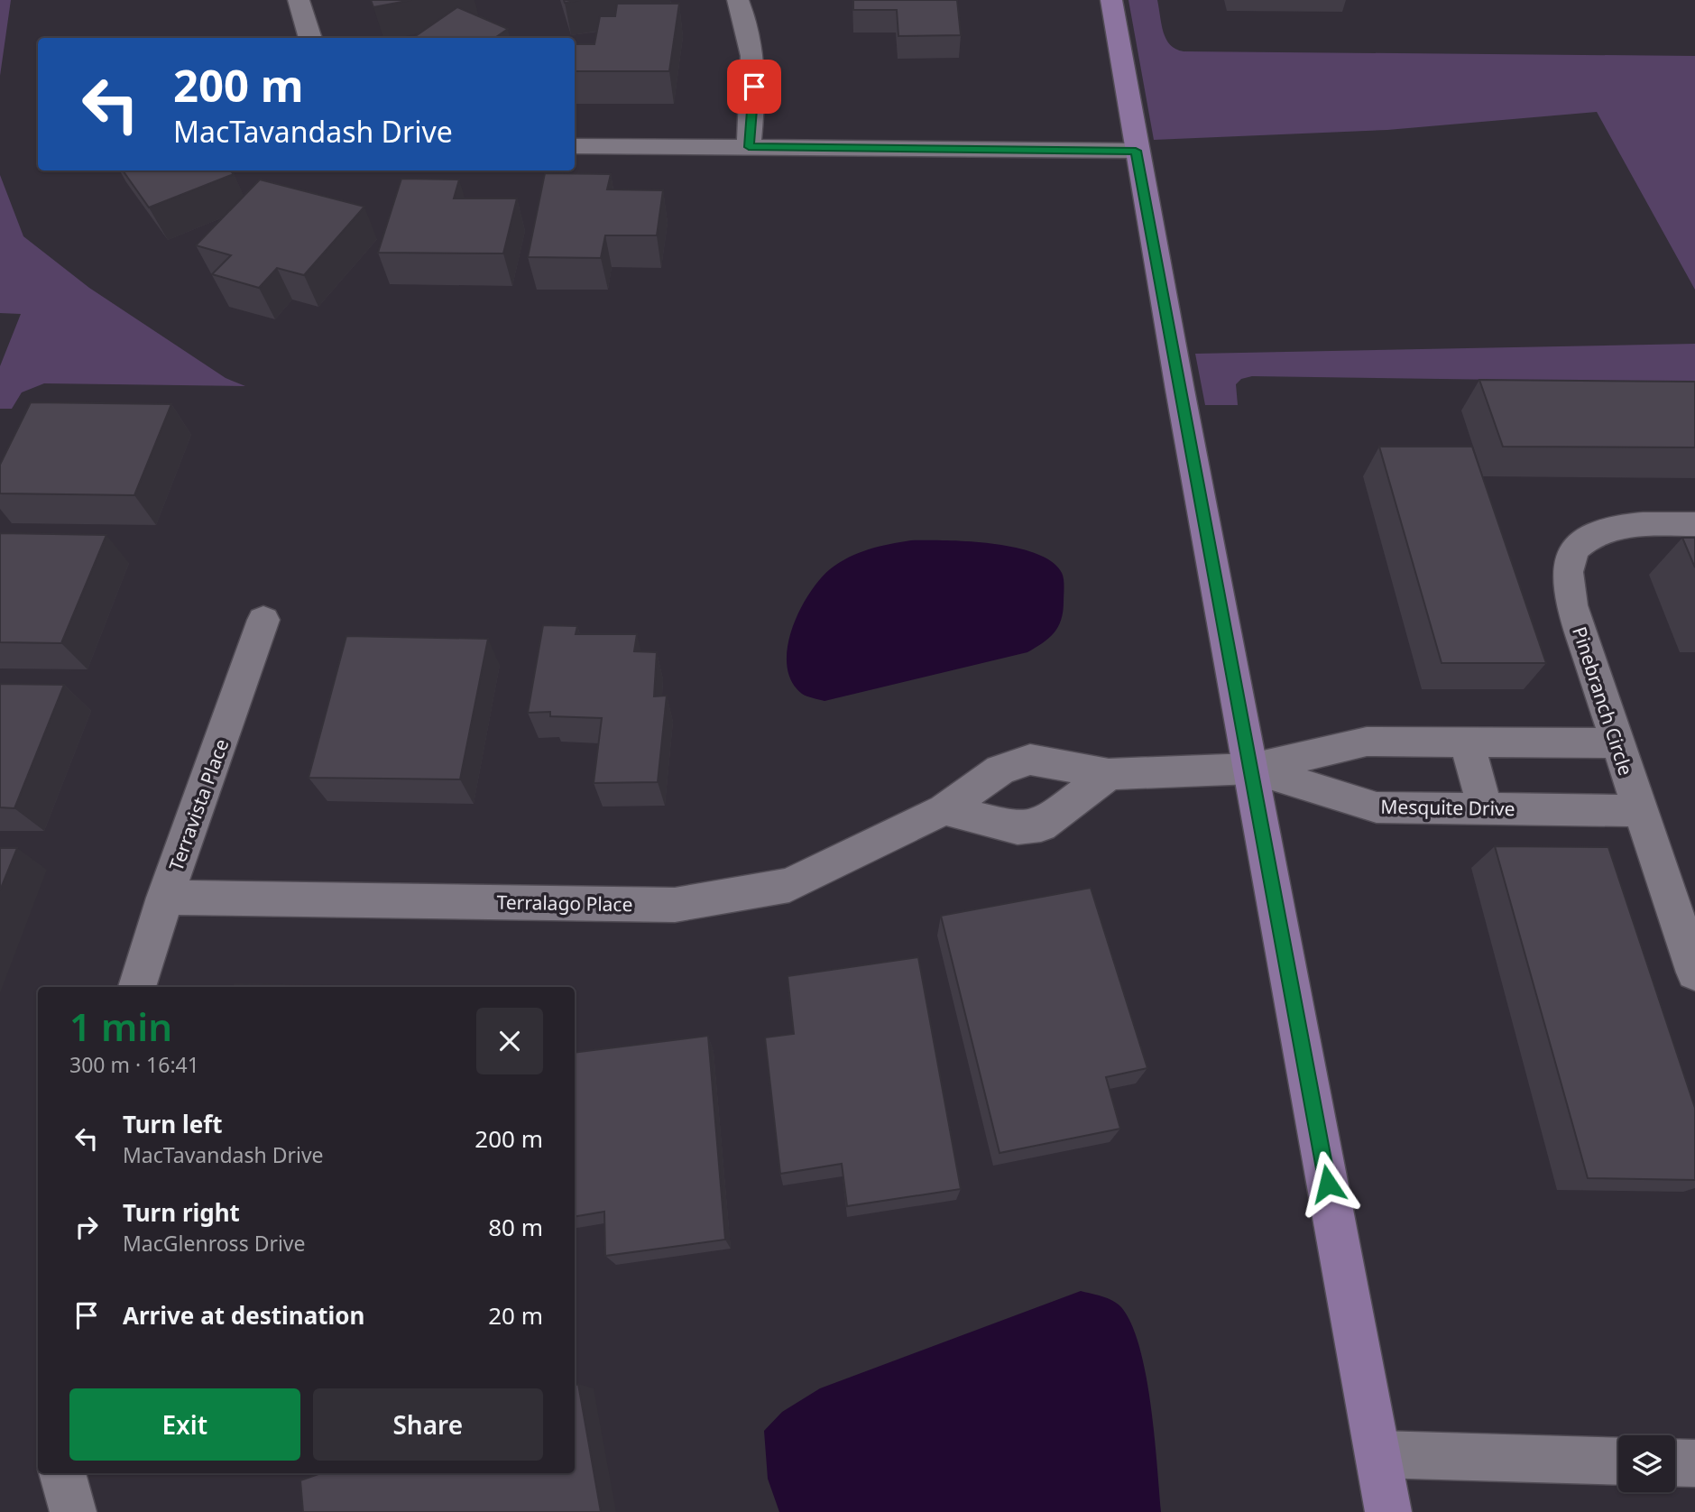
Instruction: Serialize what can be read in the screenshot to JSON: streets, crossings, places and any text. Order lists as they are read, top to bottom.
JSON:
{
  "streets": {
    "street": [
      "Pinebranch Circle",
      "Terravista Place",
      "Mesquite Drive",
      "Terralago Place"
    ]
  },
  "crossings": [
    ["Pinebranch Circle", "Mesquite Drive"],
    ["Terravista Place", "Terralago Place"],
    ["Mesquite Drive", "Terralago Place"]
  ],
  "page": {
    "turn": ["200 m", "MacTavandash Drive"],
    "heading": ["1 min", "300 m · 16:41"],
    "list": [
      {
        "name": "Turn left",
        "note": "MacTavandash Drive",
        "value": "200 m"
      },
      {
        "name": "Turn right",
        "note": "MacGlenross Drive",
        "value": "80 m"
      },
      {
        "name": "Arrive at destination",
        "value": "20 m"
      }
    ],
    "buttons": ["Exit", "Share"]
  }
}
